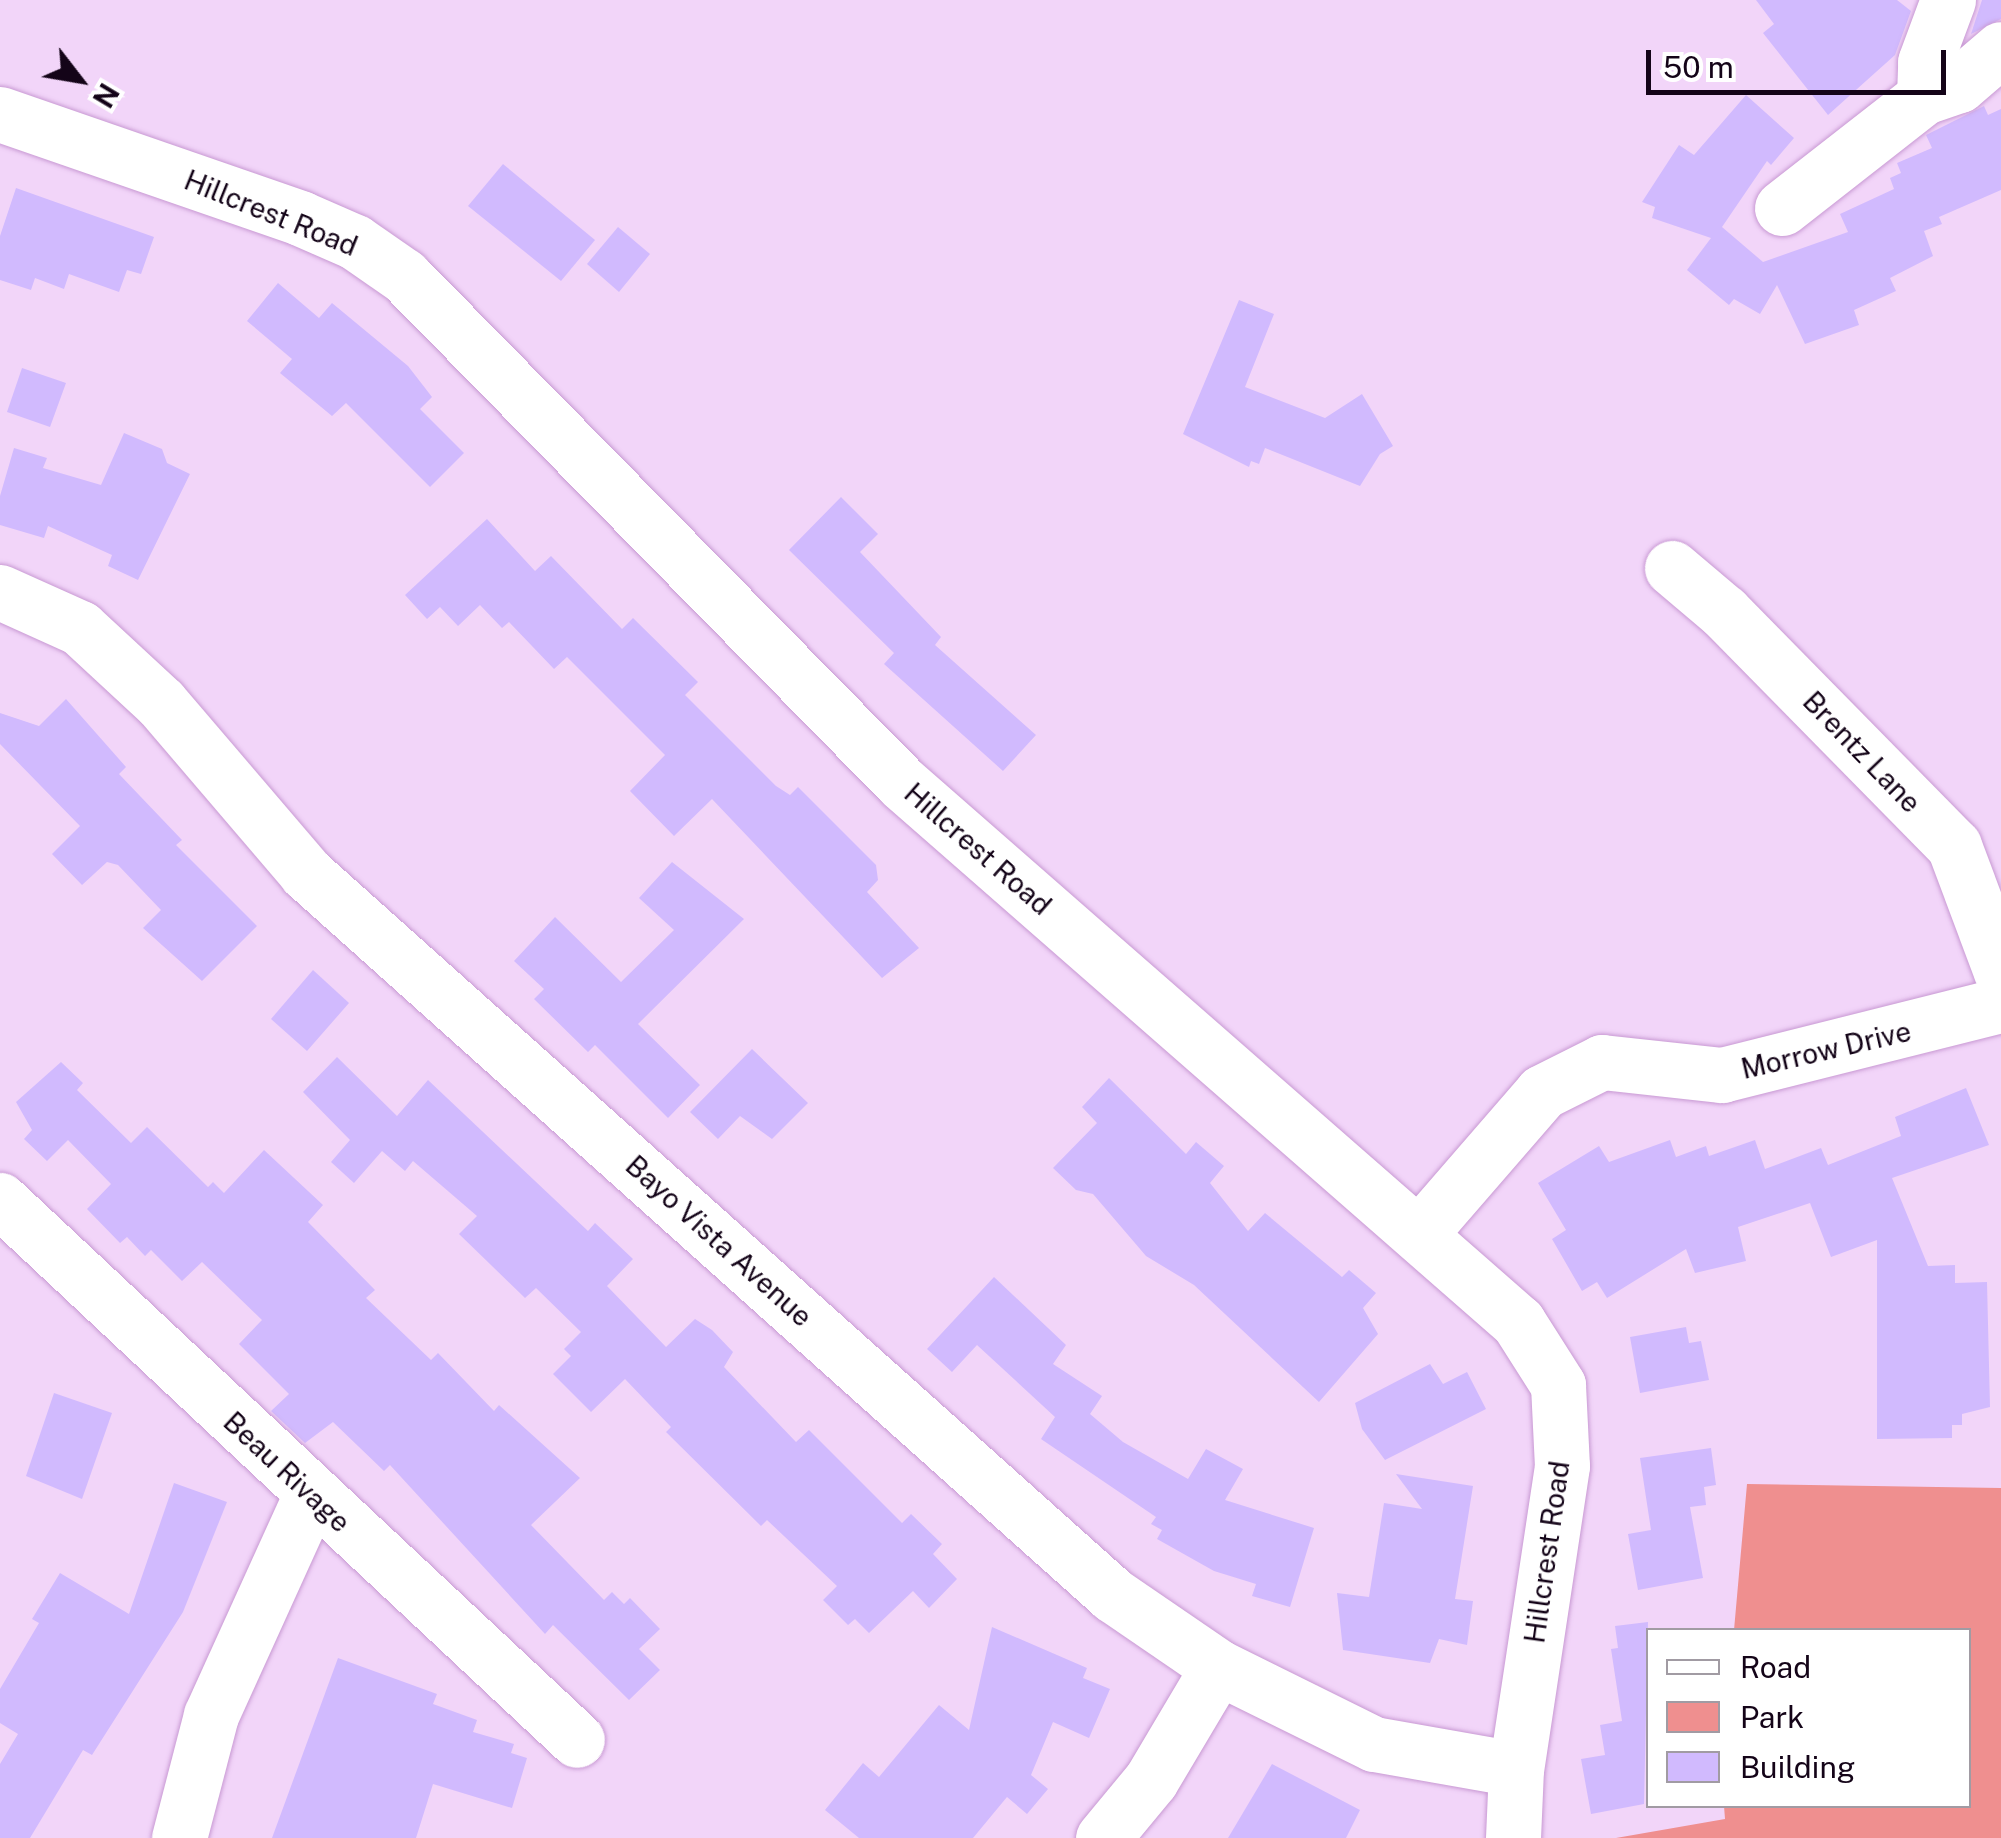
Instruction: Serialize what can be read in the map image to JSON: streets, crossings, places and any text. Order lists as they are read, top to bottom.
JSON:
{
  "streets": {
    "street": [
      "Hillcrest Road",
      "Brentz Lane",
      "Morrow Drive",
      "Bayo Vista Avenue",
      "Beau Rivage"
    ]
  },
  "crossings": [
    ["Hillcrest Road", "Morrow Drive"],
    ["Hillcrest Road", "Bayo Vista Avenue"]
  ],
  "legend": ["Road", "Park", "Building"],
  "scale_bar": "50 m",
  "north": "bottom right"
}
